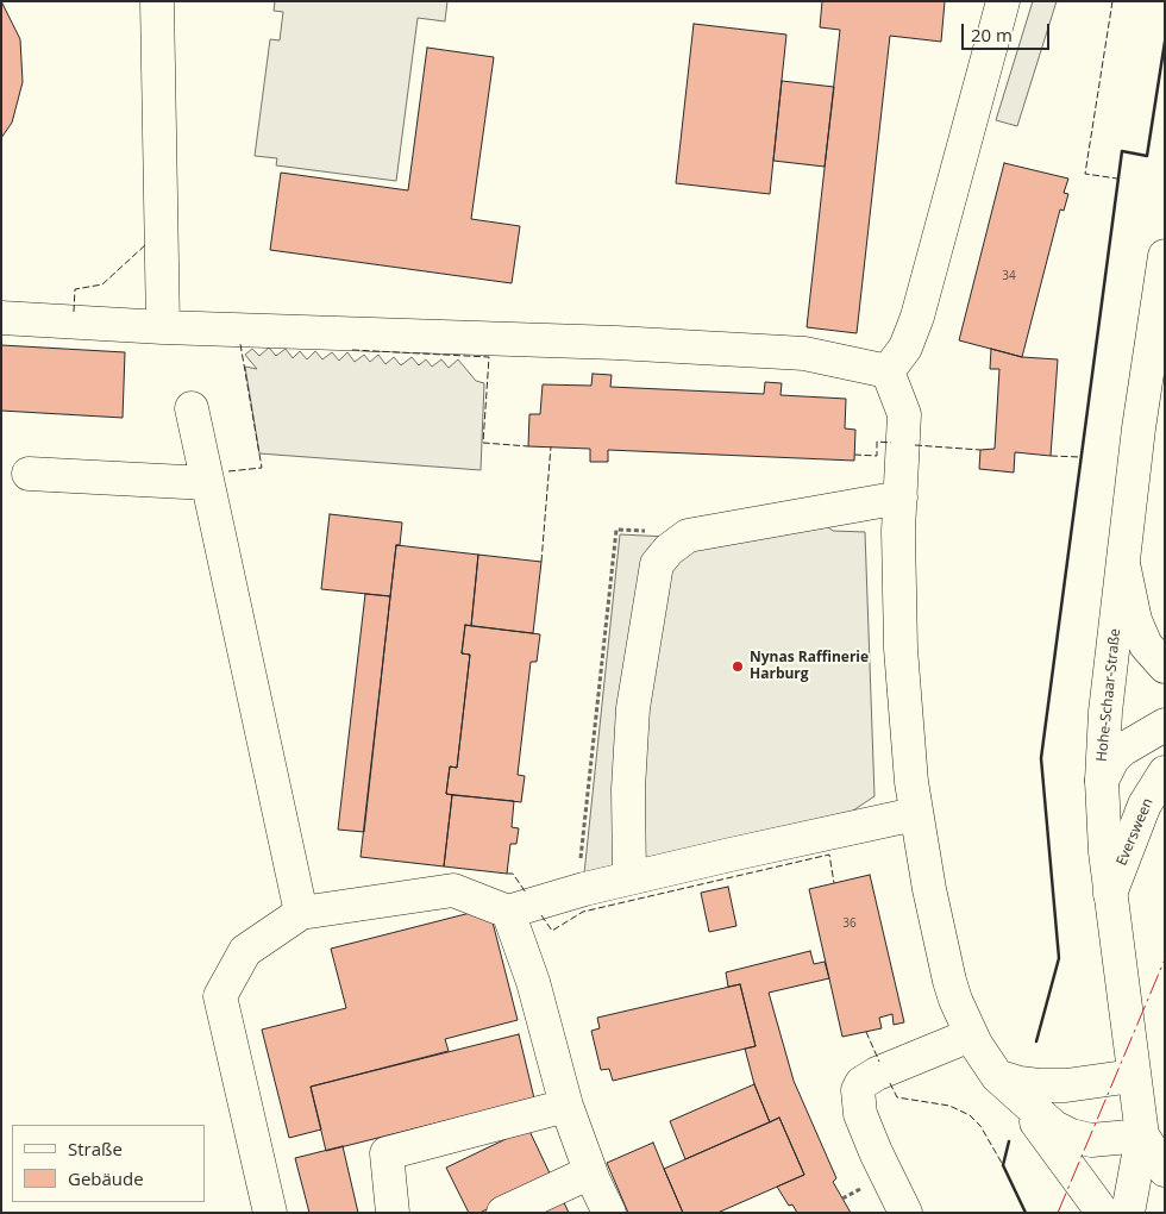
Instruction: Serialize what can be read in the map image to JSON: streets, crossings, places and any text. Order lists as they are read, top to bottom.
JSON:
{
  "streets": {
    "main road": ["Hohe-Schaar-Straße", "Eversween"]
  },
  "crossings": [
    ["Hohe-Schaar-Straße", "Eversween"]
  ],
  "places": ["Nynas Raffinerie Harburg"],
  "house_numbers": ["34", "36"],
  "legend": ["Straße", "Gebäude"],
  "scale_bar": "20 m"
}
